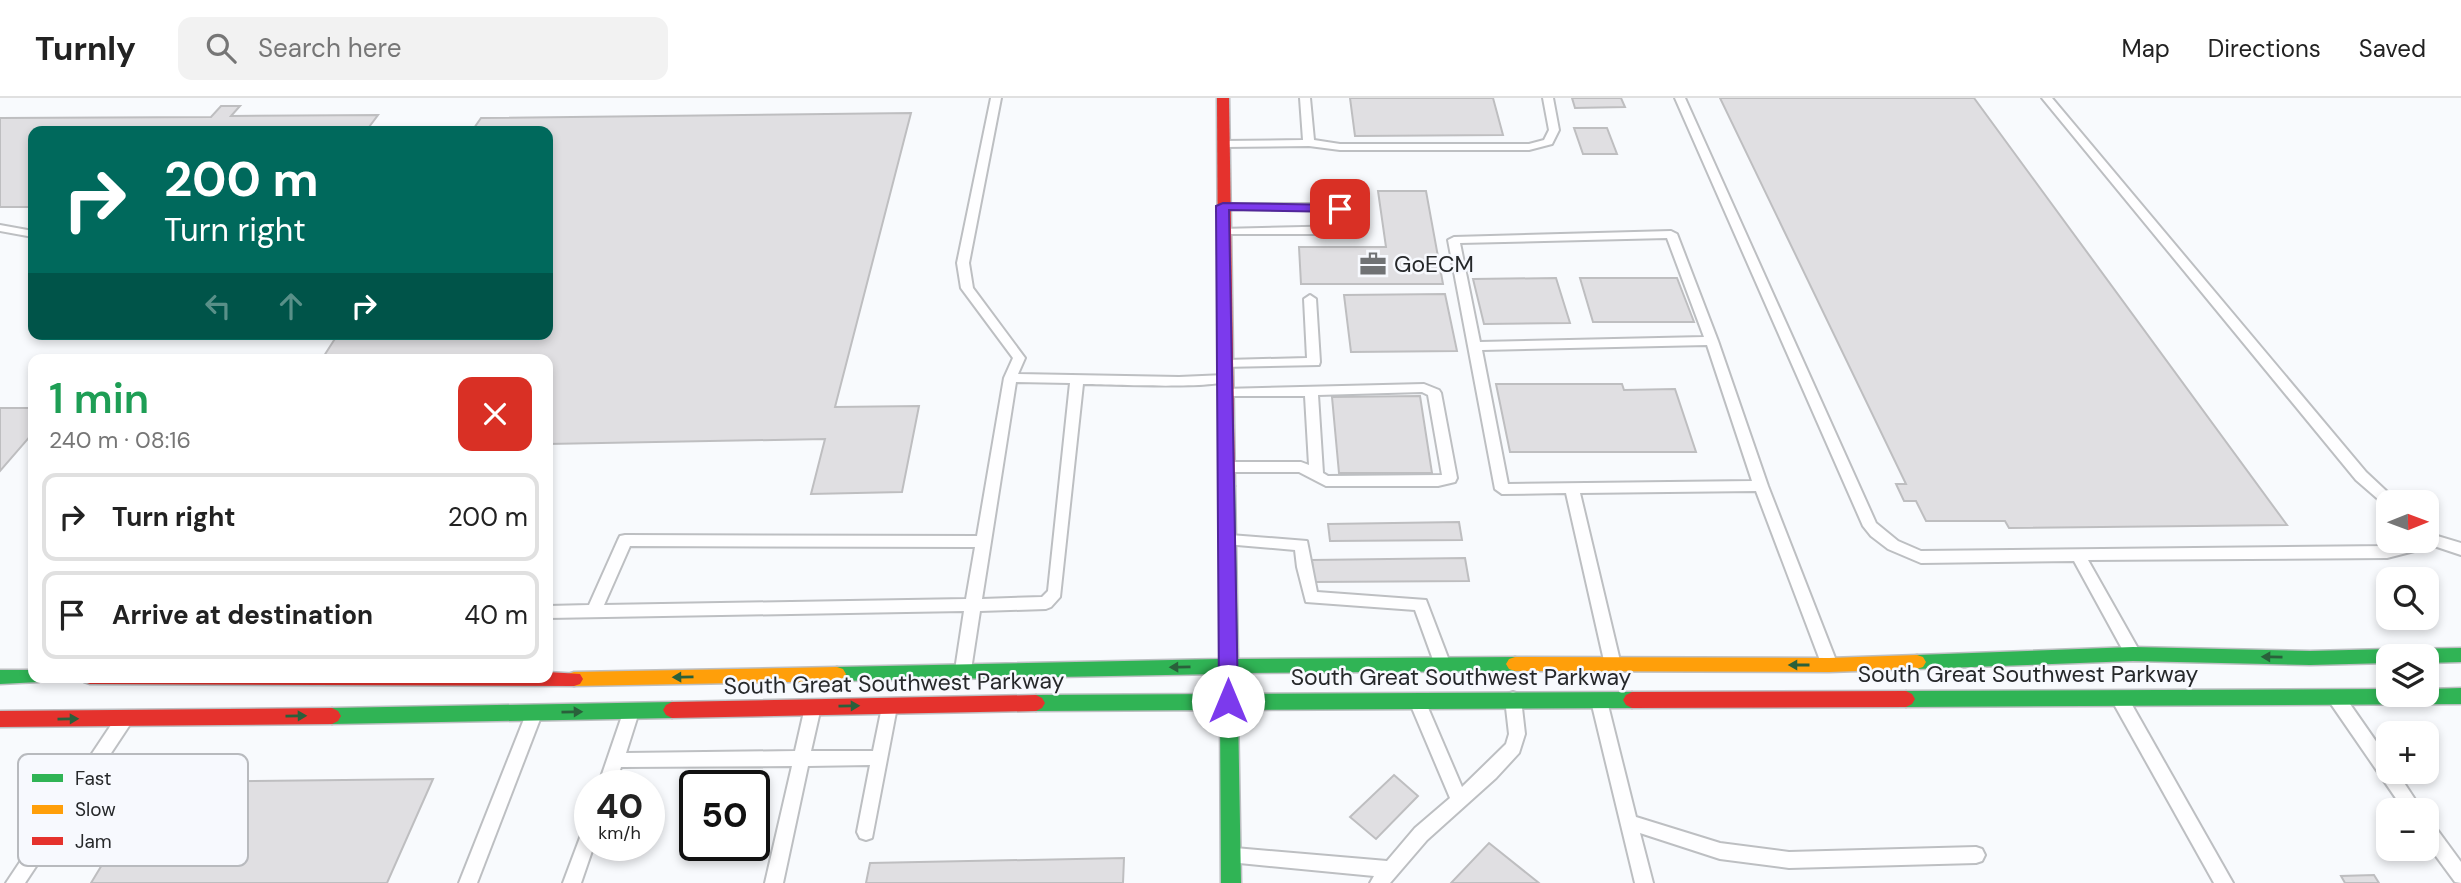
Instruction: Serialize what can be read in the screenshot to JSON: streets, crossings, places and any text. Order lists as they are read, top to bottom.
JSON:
{
  "streets": {
    "main road": ["South Great Southwest Parkway"]
  },
  "places": {
    "office": ["GoECM"]
  },
  "legend": ["Fast", "Slow", "Jam"],
  "north": "right",
  "page": {
    "header": "Turnly",
    "search": "Search here",
    "nav": ["Map", "Directions", "Saved"],
    "turn": ["200 m", "Turn right"],
    "heading": ["1 min", "240 m · 08:16"],
    "list": [
      {
        "name": "Turn right",
        "value": "200 m"
      },
      {
        "name": "Arrive at destination",
        "value": "40 m"
      }
    ],
    "map_buttons": ["+", "−"],
    "speed": "40 km/h",
    "limit": "50"
  }
}
